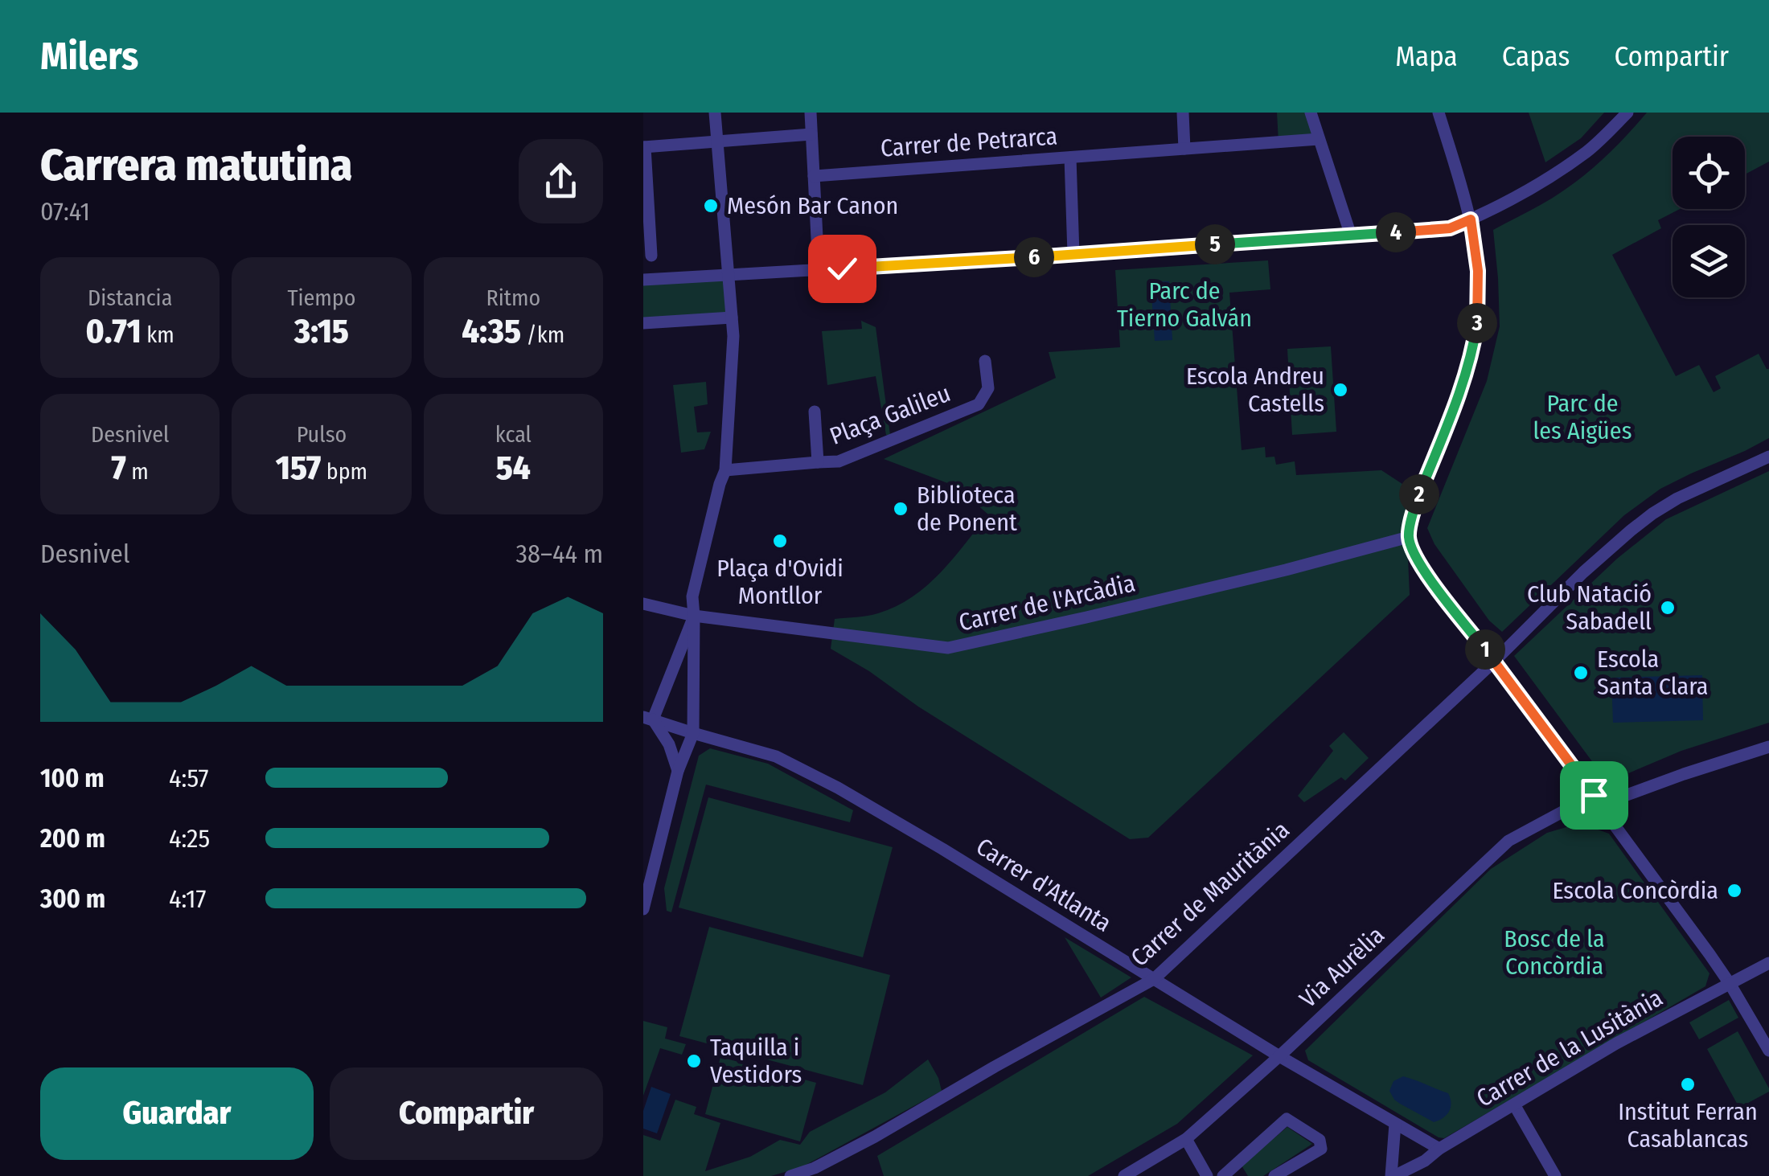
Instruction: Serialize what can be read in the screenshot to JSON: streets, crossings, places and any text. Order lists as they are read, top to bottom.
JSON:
{
  "streets": {
    "street": [
      "Carrer de Petrarca",
      "Plaça Galileu",
      "Carrer de l'Arcàdia",
      "Carrer d'Atlanta",
      "Carrer de Mauritània",
      "Via Aurèlia",
      "Carrer de la Lusitània"
    ]
  },
  "crossings": [
    ["Carrer d'Atlanta", "Carrer de Mauritània"],
    ["Carrer d'Atlanta", "Via Aurèlia"],
    ["Carrer d'Atlanta", "Carrer de la Lusitània"]
  ],
  "parks": ["Parc de Tierno Galván", "Parc de les Aigües", "Bosc de la Concòrdia"],
  "places": [
    "Mesón Bar Canon",
    "Escola Andreu Castells",
    "Biblioteca de Ponent",
    "Plaça d'Ovidi Montllor",
    "Club Natació Sabadell",
    "Escola Santa Clara",
    "Escola Concòrdia",
    "Taquilla i Vestidors",
    "Institut Ferran Casablancas"
  ],
  "page": {
    "header": "Milers",
    "nav": ["Mapa", "Capas", "Compartir"],
    "heading": ["Carrera matutina", "07:41"],
    "pins": [
      "4",
      "5",
      "6",
      "3",
      "2",
      "1"
    ],
    "stats": [
      ["Distancia", "0.71 km"],
      ["Tiempo", "3:15"],
      ["Ritmo", "4:35 /km"],
      ["Desnivel", "7 m"],
      ["Pulso", "157 bpm"],
      ["kcal", "54"]
    ],
    "chart": ["Desnivel", "38–44 m"],
    "list": [
      {
        "name": "100 m",
        "note": "4:57"
      },
      {
        "name": "200 m",
        "note": "4:25"
      },
      {
        "name": "300 m",
        "note": "4:17"
      }
    ],
    "buttons": ["Guardar", "Compartir"]
  }
}
